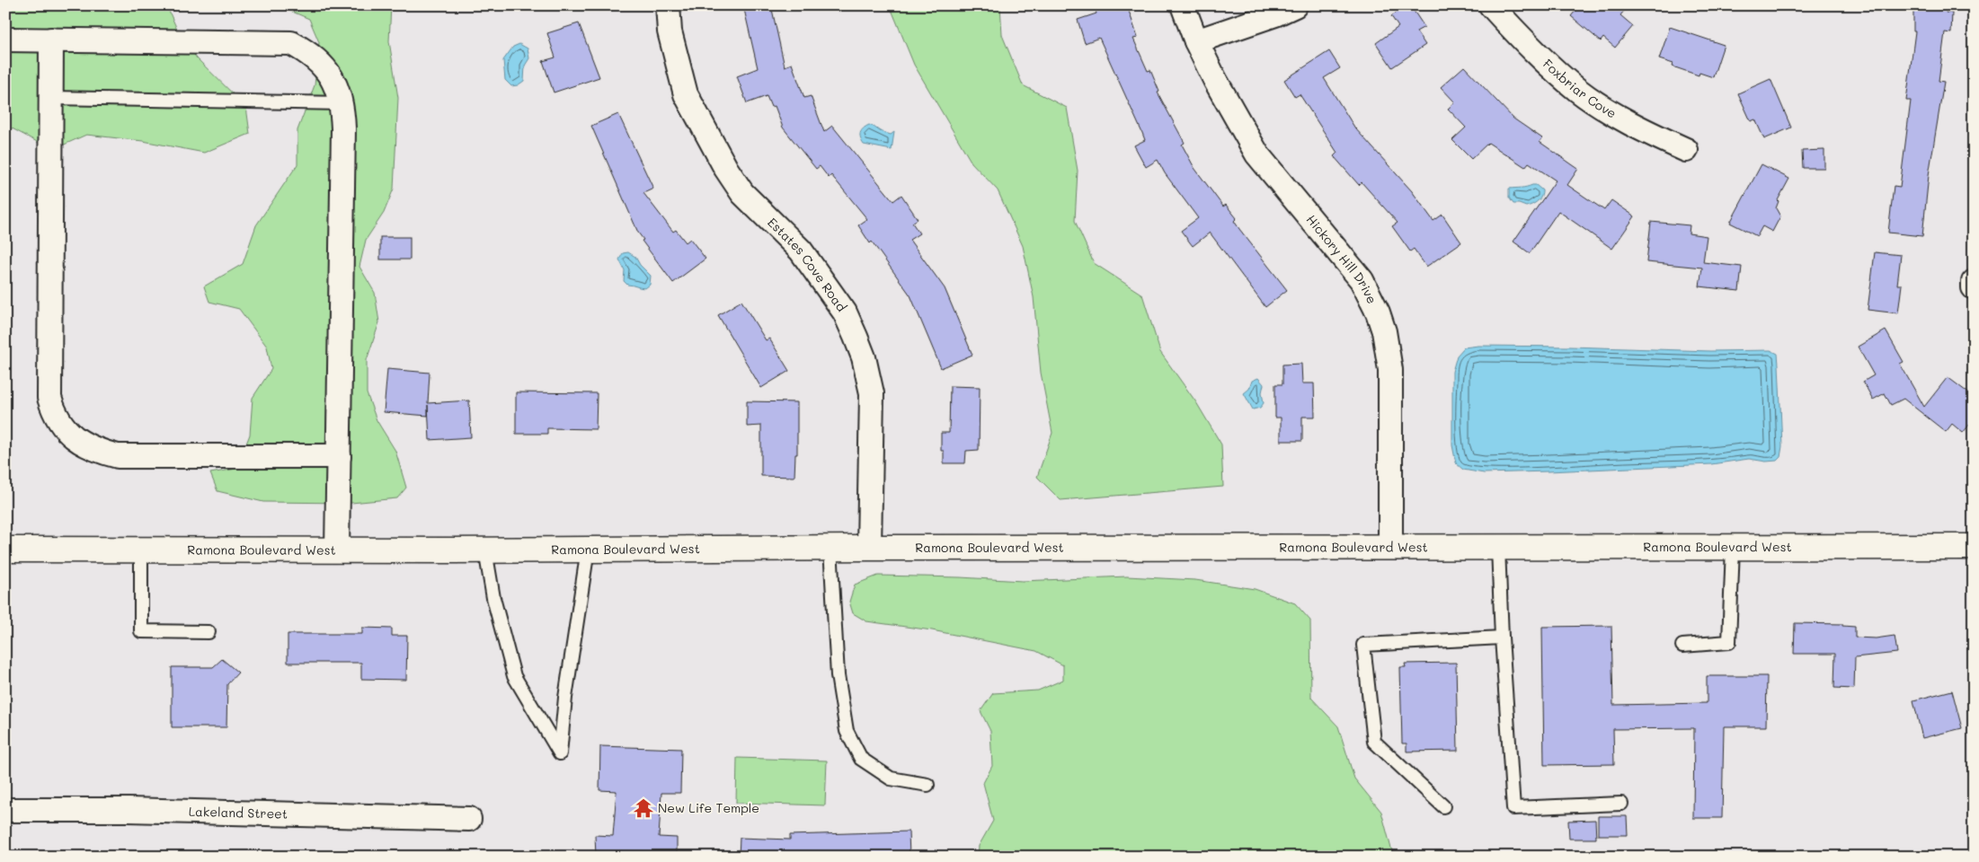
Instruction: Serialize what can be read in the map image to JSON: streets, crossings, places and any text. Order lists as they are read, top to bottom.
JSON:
{
  "streets": {
    "street": [
      "Foxbriar Cove",
      "Hickory Hill Drive",
      "Estates Cove Road",
      "Ramona Boulevard West",
      "Lakeland Street"
    ]
  },
  "crossings": [
    ["Hickory Hill Drive", "Ramona Boulevard West"],
    ["Estates Cove Road", "Ramona Boulevard West"]
  ],
  "places": {
    "temple": ["New Life Temple"]
  }
}
